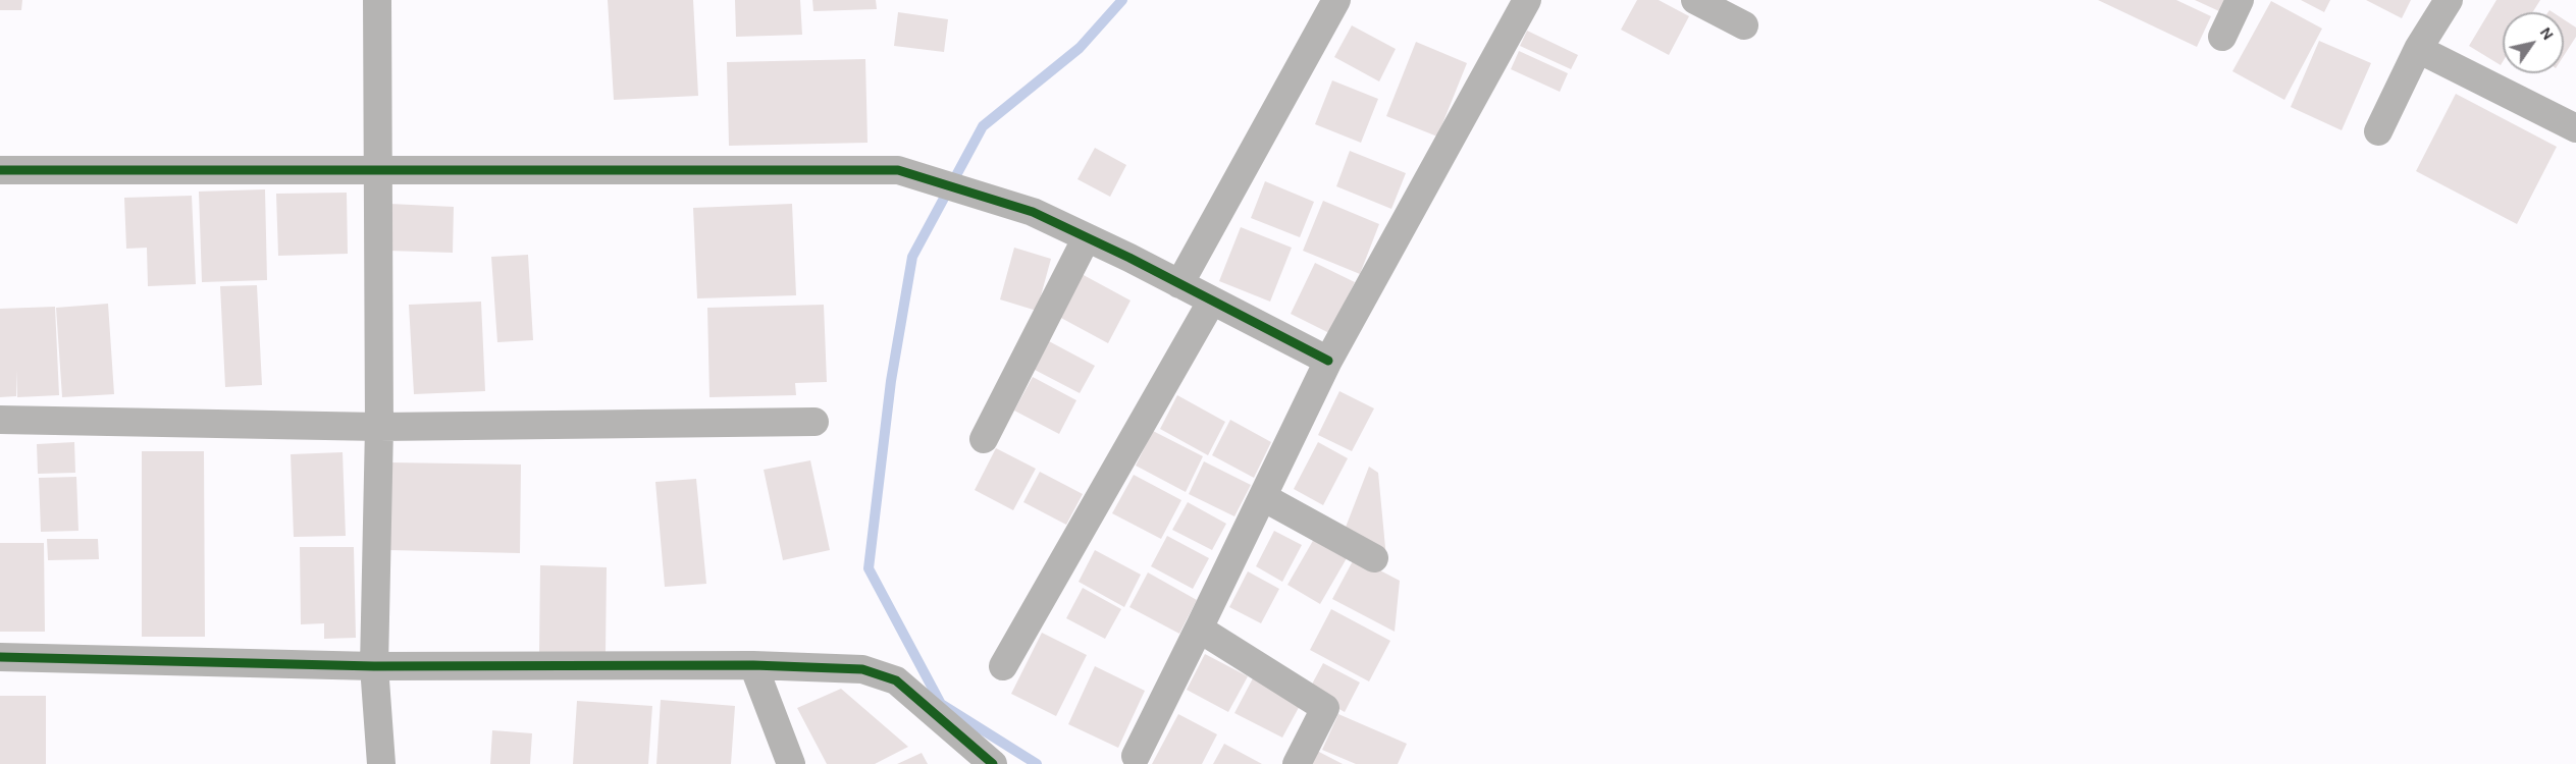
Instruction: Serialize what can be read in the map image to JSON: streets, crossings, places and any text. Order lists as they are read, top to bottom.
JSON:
{
  "north": "top right"
}
